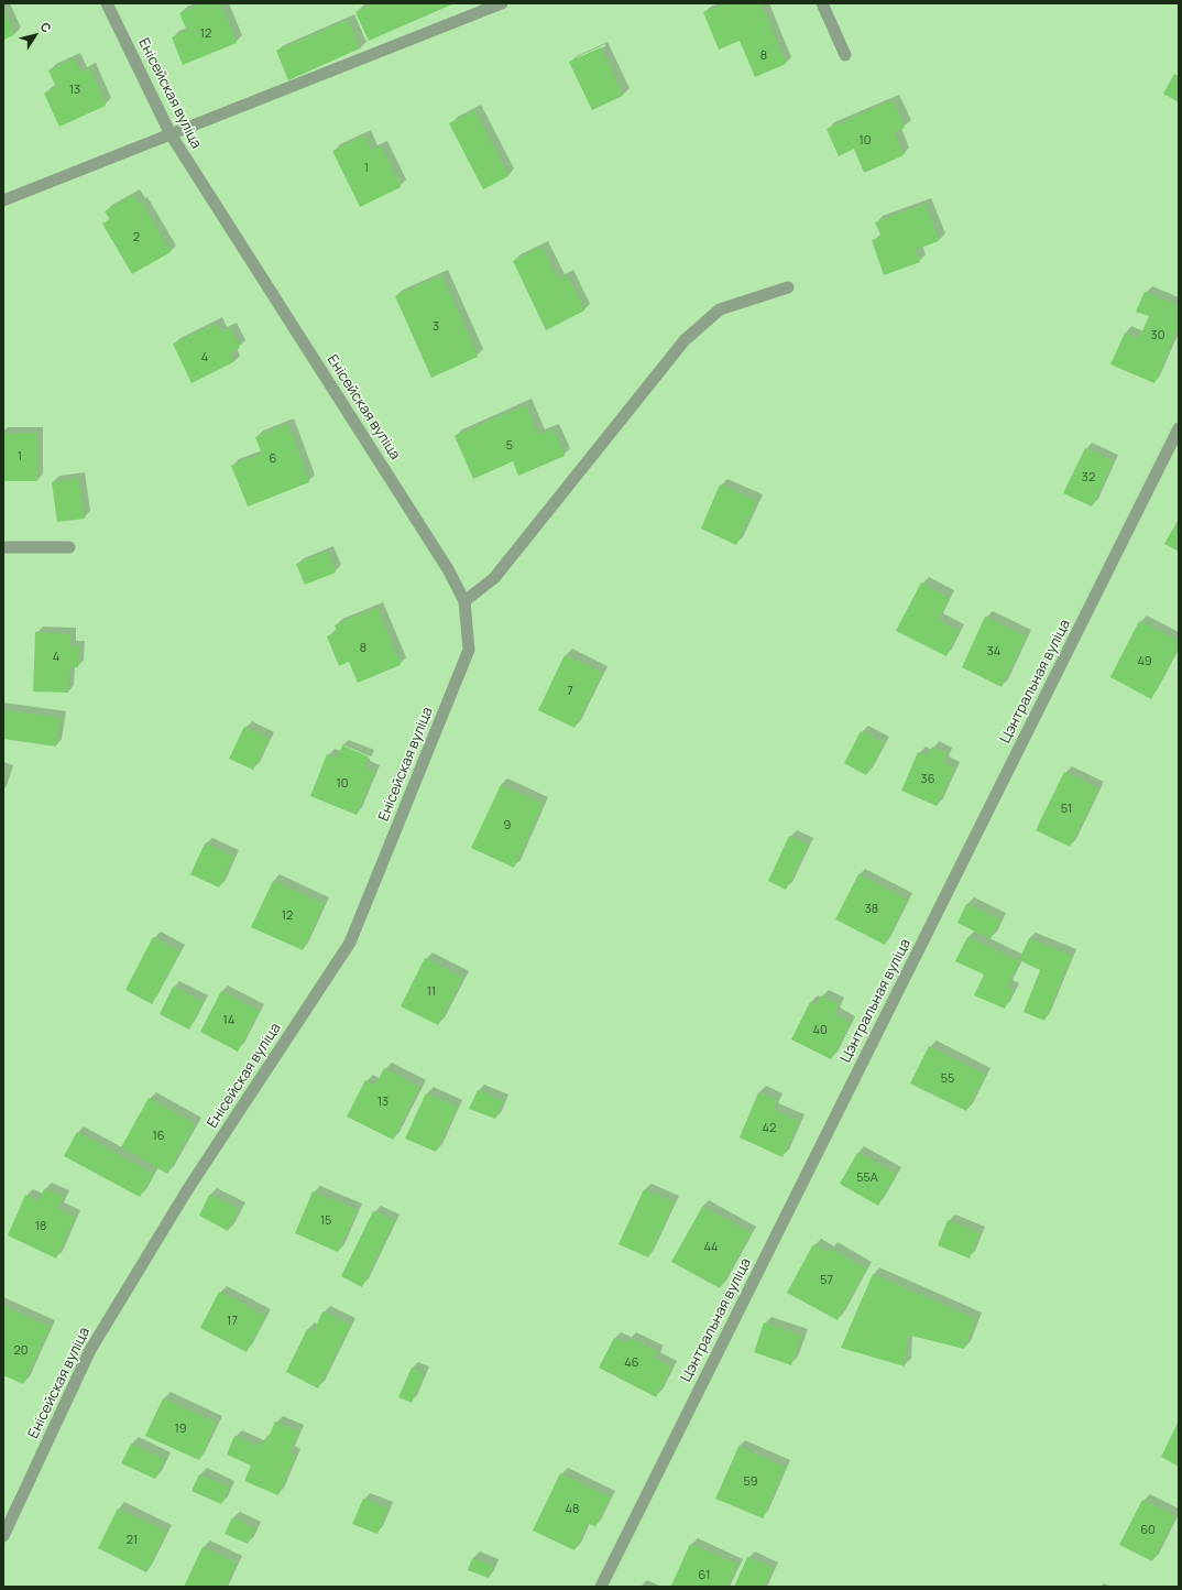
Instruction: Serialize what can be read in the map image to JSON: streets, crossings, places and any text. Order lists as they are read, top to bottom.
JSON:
{
  "streets": {
    "street": ["Енісейская вуліца", "Цэнтральная вуліца"]
  },
  "house_numbers": [
    "12",
    "8",
    "13",
    "10",
    "1",
    "2",
    "3",
    "30",
    "4",
    "5",
    "1",
    "6",
    "32",
    "8",
    "34",
    "4",
    "49",
    "7",
    "36",
    "10",
    "51",
    "9",
    "38",
    "12",
    "11",
    "14",
    "40",
    "55",
    "13",
    "42",
    "16",
    "55А",
    "15",
    "18",
    "44",
    "57",
    "17",
    "20",
    "46",
    "19",
    "59",
    "48",
    "60",
    "21",
    "61"
  ],
  "north": "top right"
}
